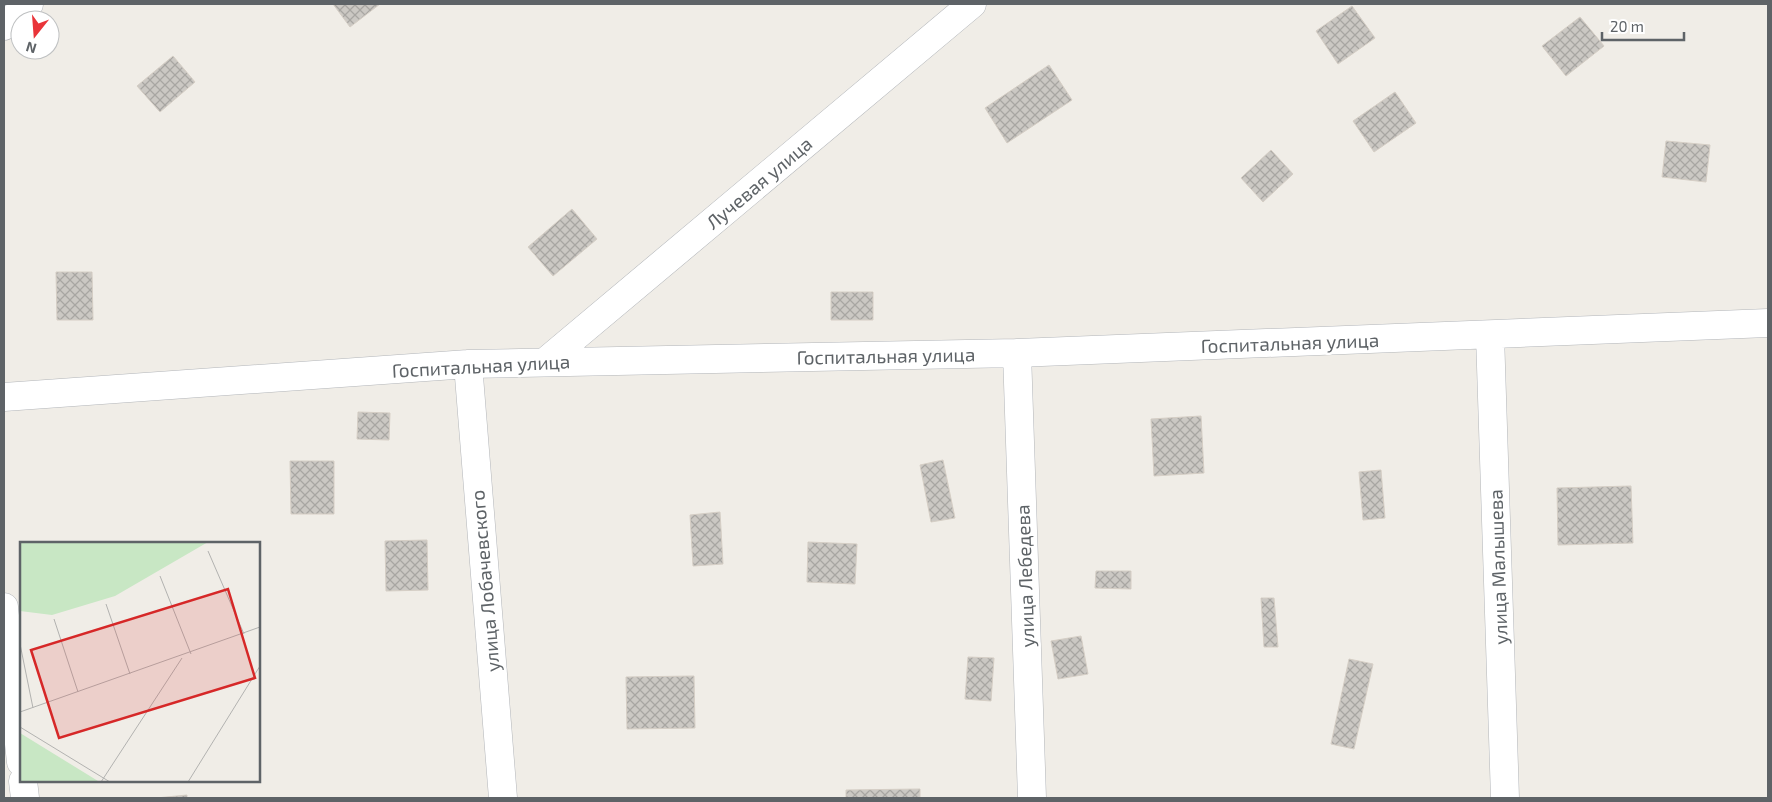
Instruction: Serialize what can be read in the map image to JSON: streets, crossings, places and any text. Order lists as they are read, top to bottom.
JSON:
{
  "streets": {
    "street": [
      "Лучевая улица",
      "Госпитальная улица",
      "улица Малышева",
      "улица Лебедева",
      "улица Лобачевского"
    ]
  },
  "crossings": [
    ["Лучевая улица", "Госпитальная улица"],
    ["Госпитальная улица", "улица Малышева"],
    ["Госпитальная улица", "улица Лебедева"],
    ["Госпитальная улица", "улица Лобачевского"]
  ],
  "scale_bar": "20 m",
  "north": "bottom"
}
